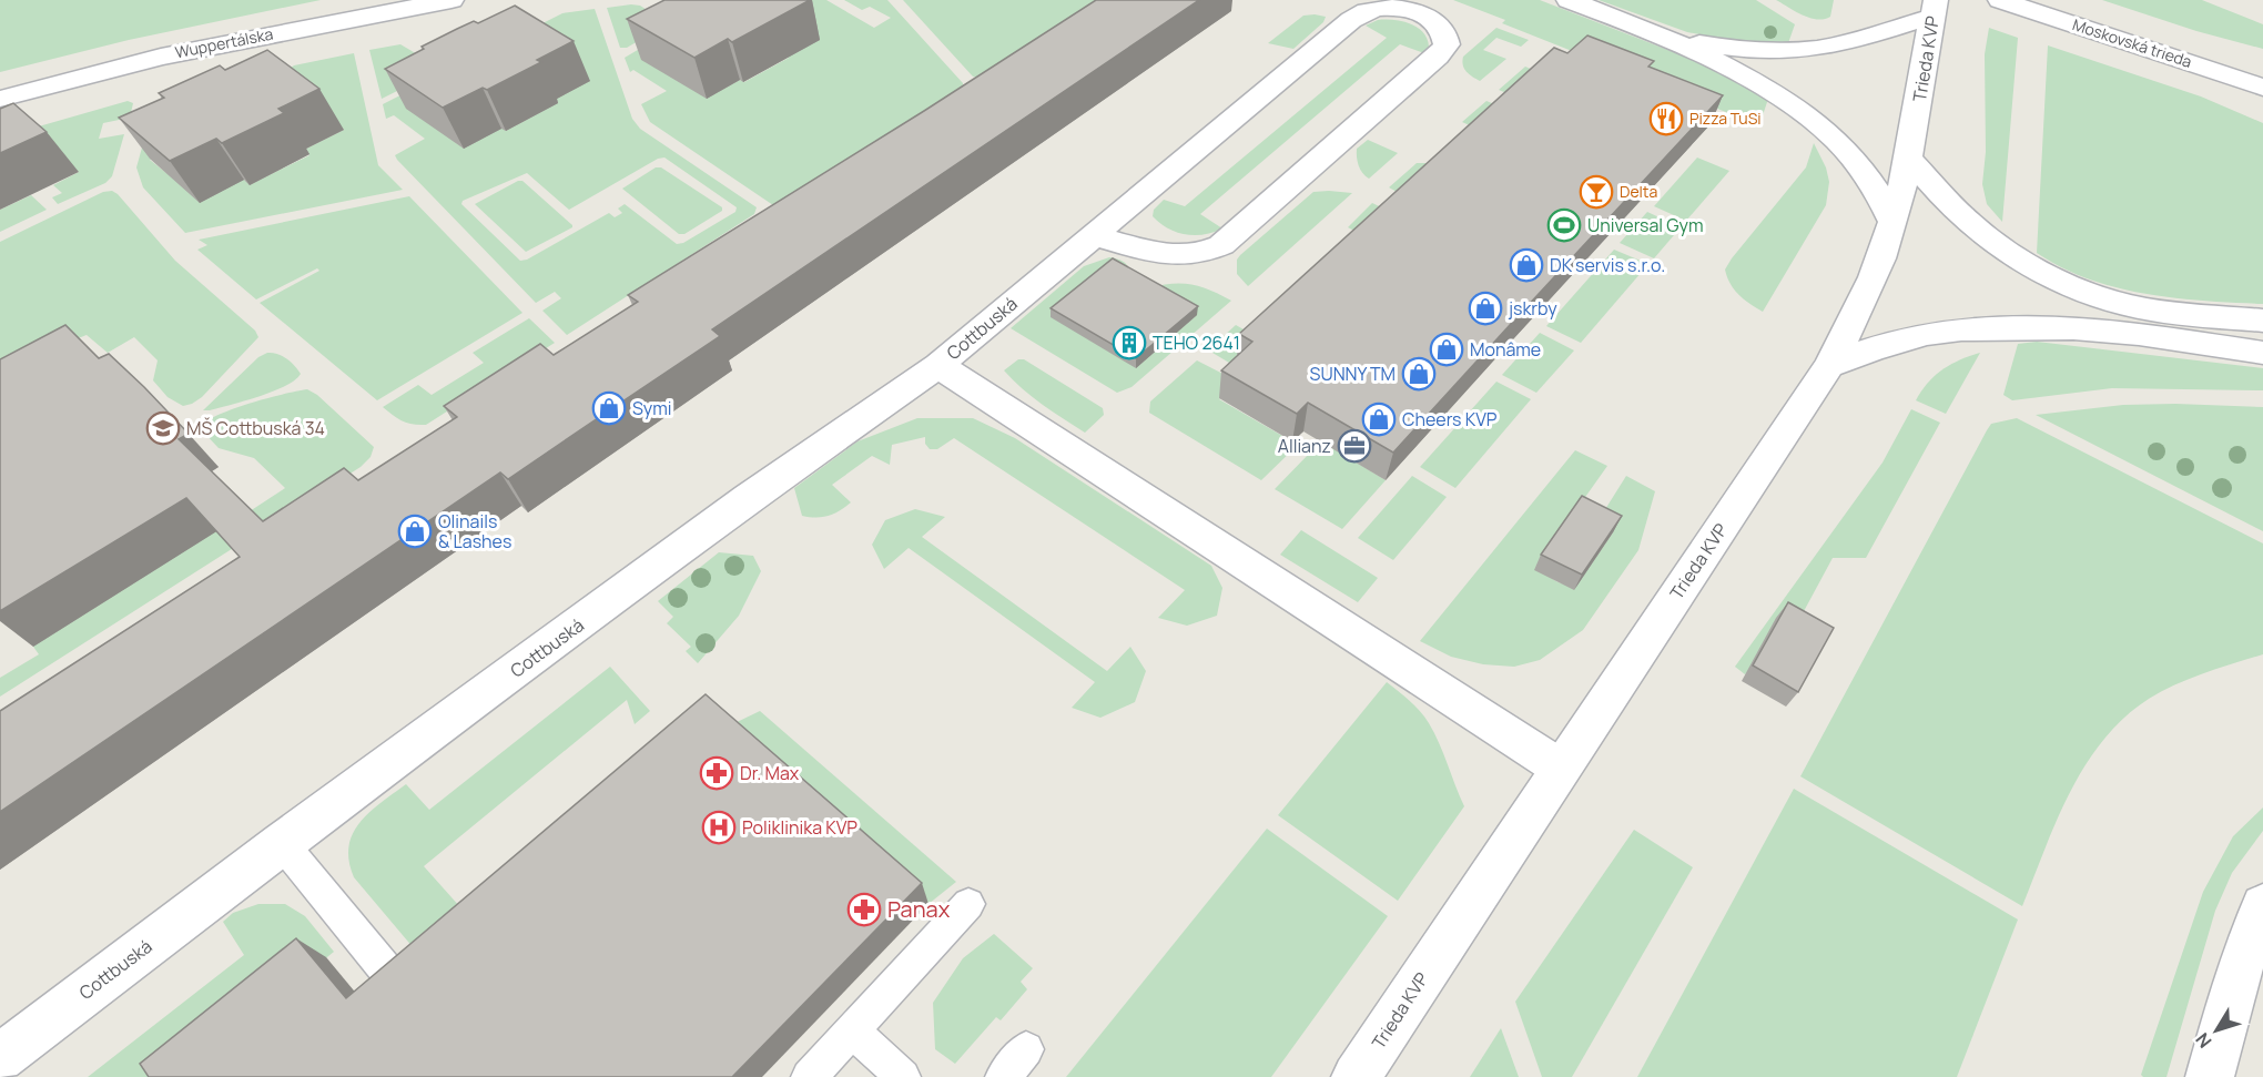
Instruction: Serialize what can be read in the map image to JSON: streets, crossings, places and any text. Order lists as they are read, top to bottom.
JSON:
{
  "streets": {
    "street": [
      "Wuppertálska",
      "Moskovská trieda",
      "Trieda KVP",
      "Cottbuská"
    ]
  },
  "places": {
    "restaurant": ["Pizza TuSi"],
    "bar": ["Delta"],
    "sports": ["Universal Gym"],
    "shop": [
      "DK servis s.r.o.",
      "jskrby",
      "Monâme",
      "SUNNY TM",
      "Symi",
      "Cheers KVP",
      "Olinails & Lashes"
    ],
    "building": ["TEHO 2641"],
    "school or university": ["MŠ Cottbuská 34"],
    "office": ["Allianz"],
    "pharmacy": ["Dr. Max", "Panax"],
    "hospital": ["Poliklinika KVP"]
  },
  "north": "bottom left"
}
